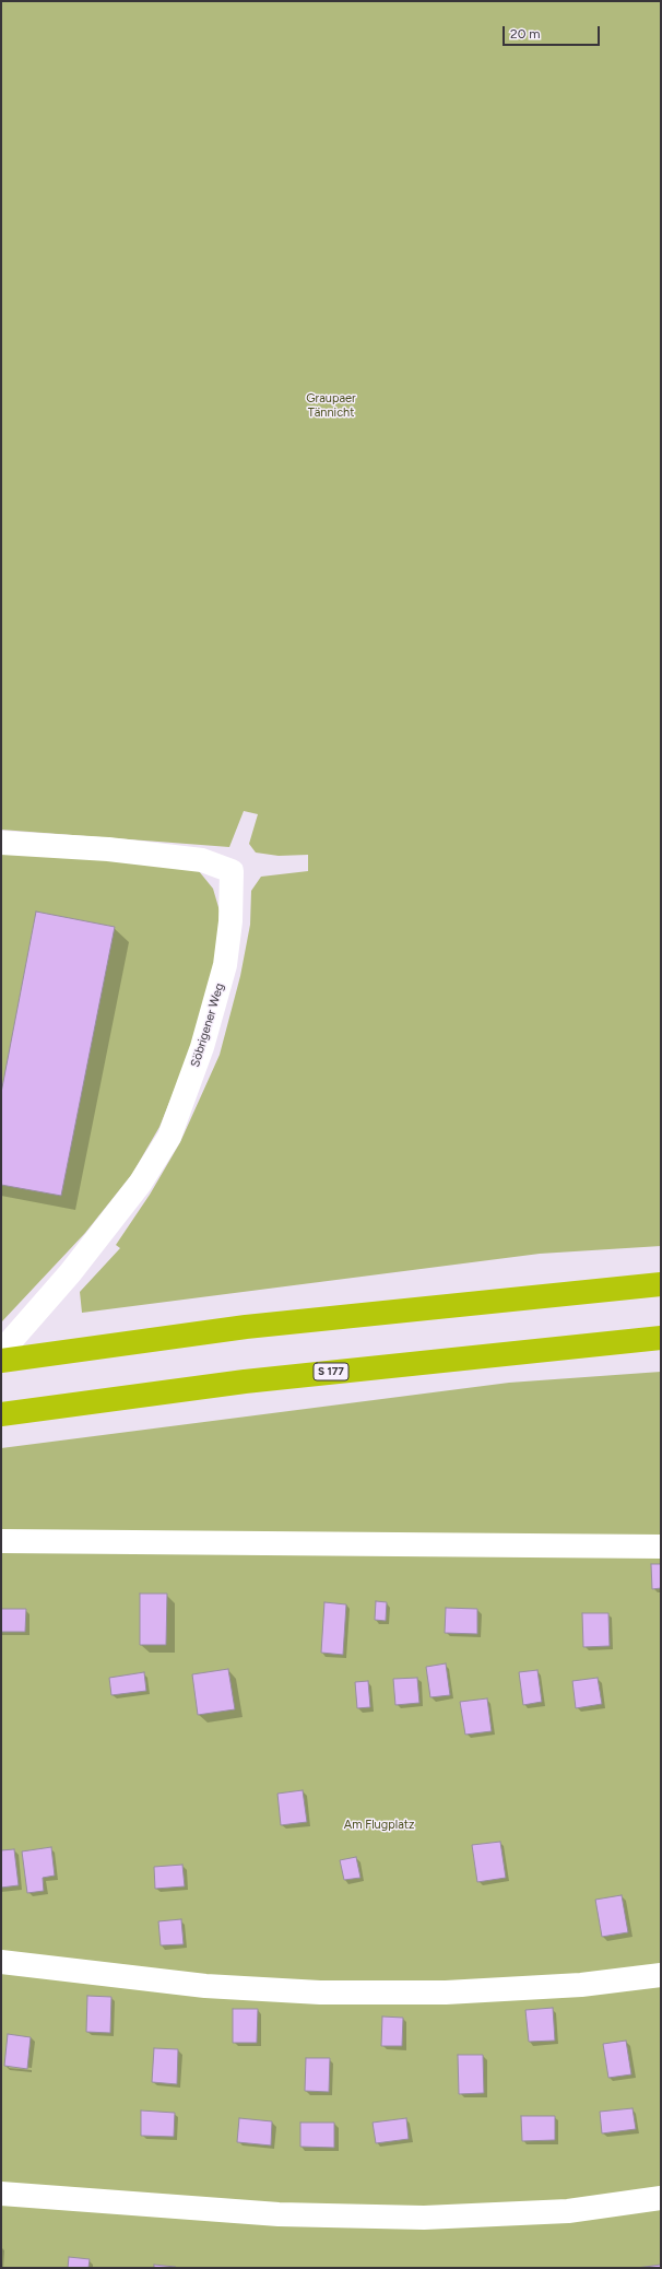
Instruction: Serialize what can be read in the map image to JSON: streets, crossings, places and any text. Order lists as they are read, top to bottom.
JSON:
{
  "streets": {
    "highway": ["S 177"],
    "street": ["Söbrigener Weg"]
  },
  "parks": ["Graupaer Tännicht", "Am Flugplatz"],
  "scale_bar": "20 m"
}
